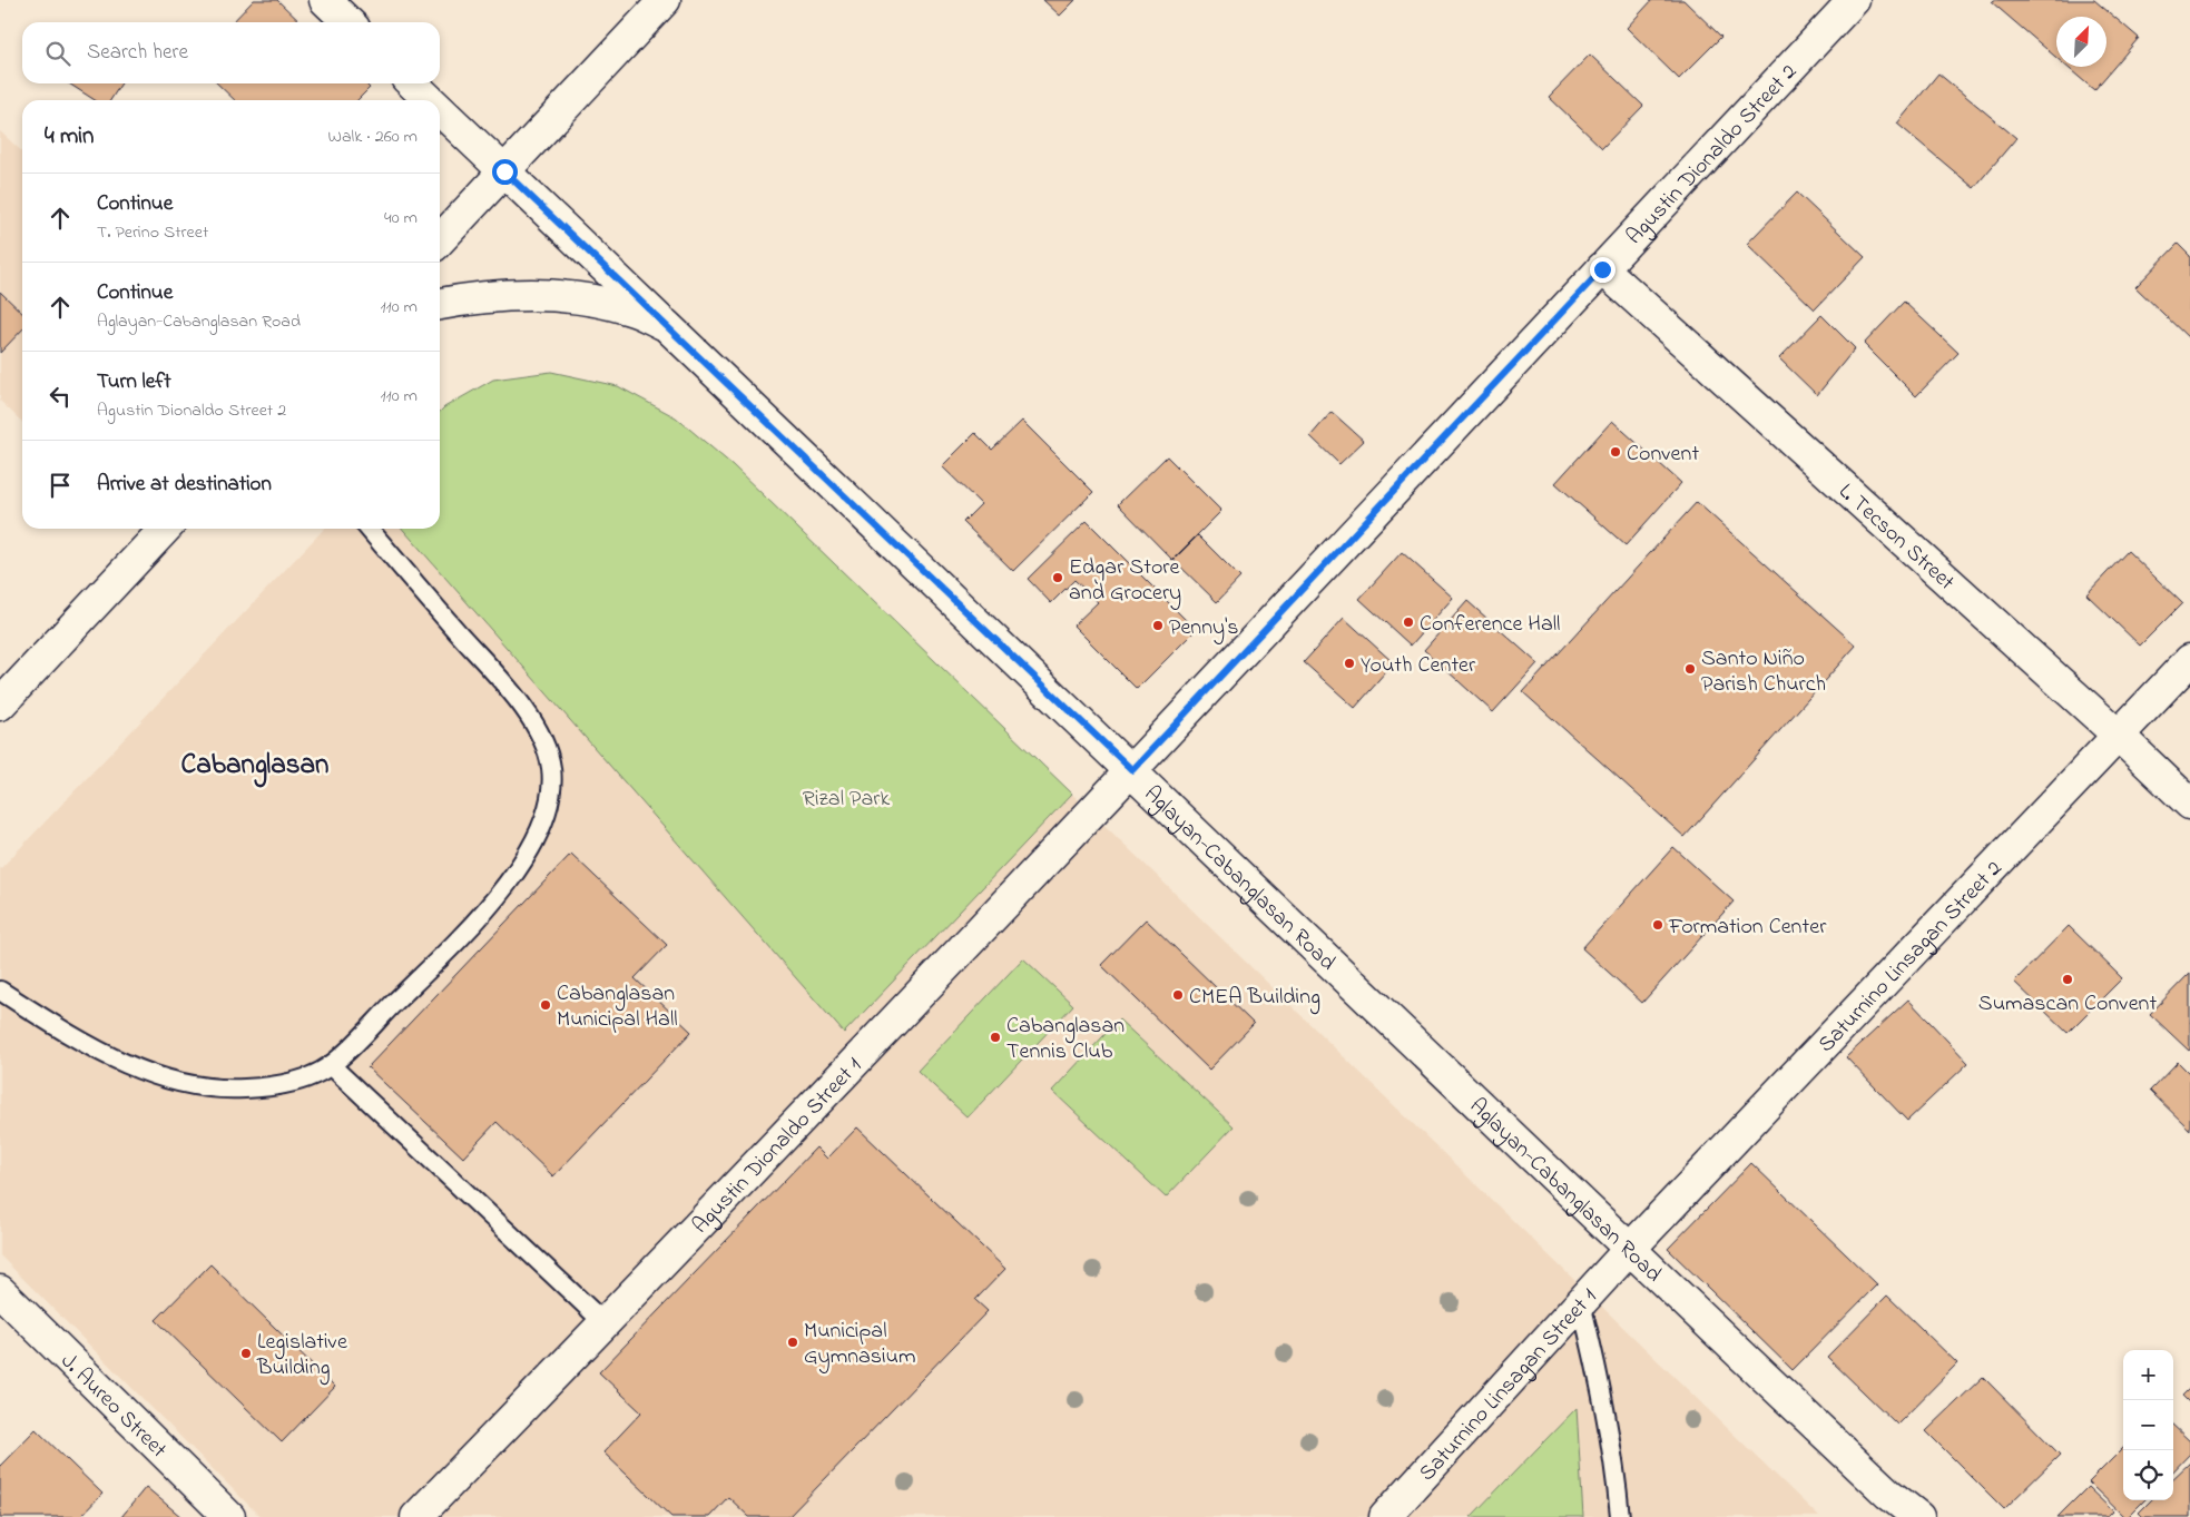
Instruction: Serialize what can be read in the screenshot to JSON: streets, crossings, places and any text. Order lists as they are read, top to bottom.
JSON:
{
  "streets": {
    "street": [
      "Agustin Dionaldo Street 2",
      "L. Tecson Street",
      "Aglayan-Cabanglasan Road",
      "Saturnino Linsagan Street 2",
      "Agustin Dionaldo Street 1",
      "Saturnino Linsagan Street 1",
      "J. Aureo Street"
    ]
  },
  "crossings": [
    ["Agustin Dionaldo Street 2", "L. Tecson Street"],
    ["Agustin Dionaldo Street 2", "Aglayan-Cabanglasan Road"],
    ["Agustin Dionaldo Street 2", "Agustin Dionaldo Street 1"],
    ["L. Tecson Street", "Saturnino Linsagan Street 2"],
    ["Aglayan-Cabanglasan Road", "Saturnino Linsagan Street 2"],
    ["Aglayan-Cabanglasan Road", "Agustin Dionaldo Street 1"],
    ["Aglayan-Cabanglasan Road", "Saturnino Linsagan Street 1"],
    ["Saturnino Linsagan Street 2", "Saturnino Linsagan Street 1"]
  ],
  "districts": ["Cabanglasan"],
  "parks": ["Rizal Park"],
  "places": [
    "Convent",
    "Edgar Store and Grocery",
    "Conference Hall",
    "Penny's",
    "Youth Center",
    "Santo Niño Parish Church",
    "Formation Center",
    "Sumascan Convent",
    "CMEA Building",
    "Cabanglasan Municipal Hall",
    "Cabanglasan Tennis Club",
    "Municipal Gymnasium",
    "Legislative Building"
  ],
  "north": "top right",
  "page": {
    "search": "Search here",
    "heading": ["4 min", "Walk · 260 m"],
    "list": [
      ["Continue", "T. Perino Street", "40 m"],
      ["Continue", "Aglayan-Cabanglasan Road", "110 m"],
      ["Turn left", "Agustin Dionaldo Street 2", "110 m"],
      "Arrive at destination"
    ],
    "map_buttons": ["+", "−"]
  }
}
